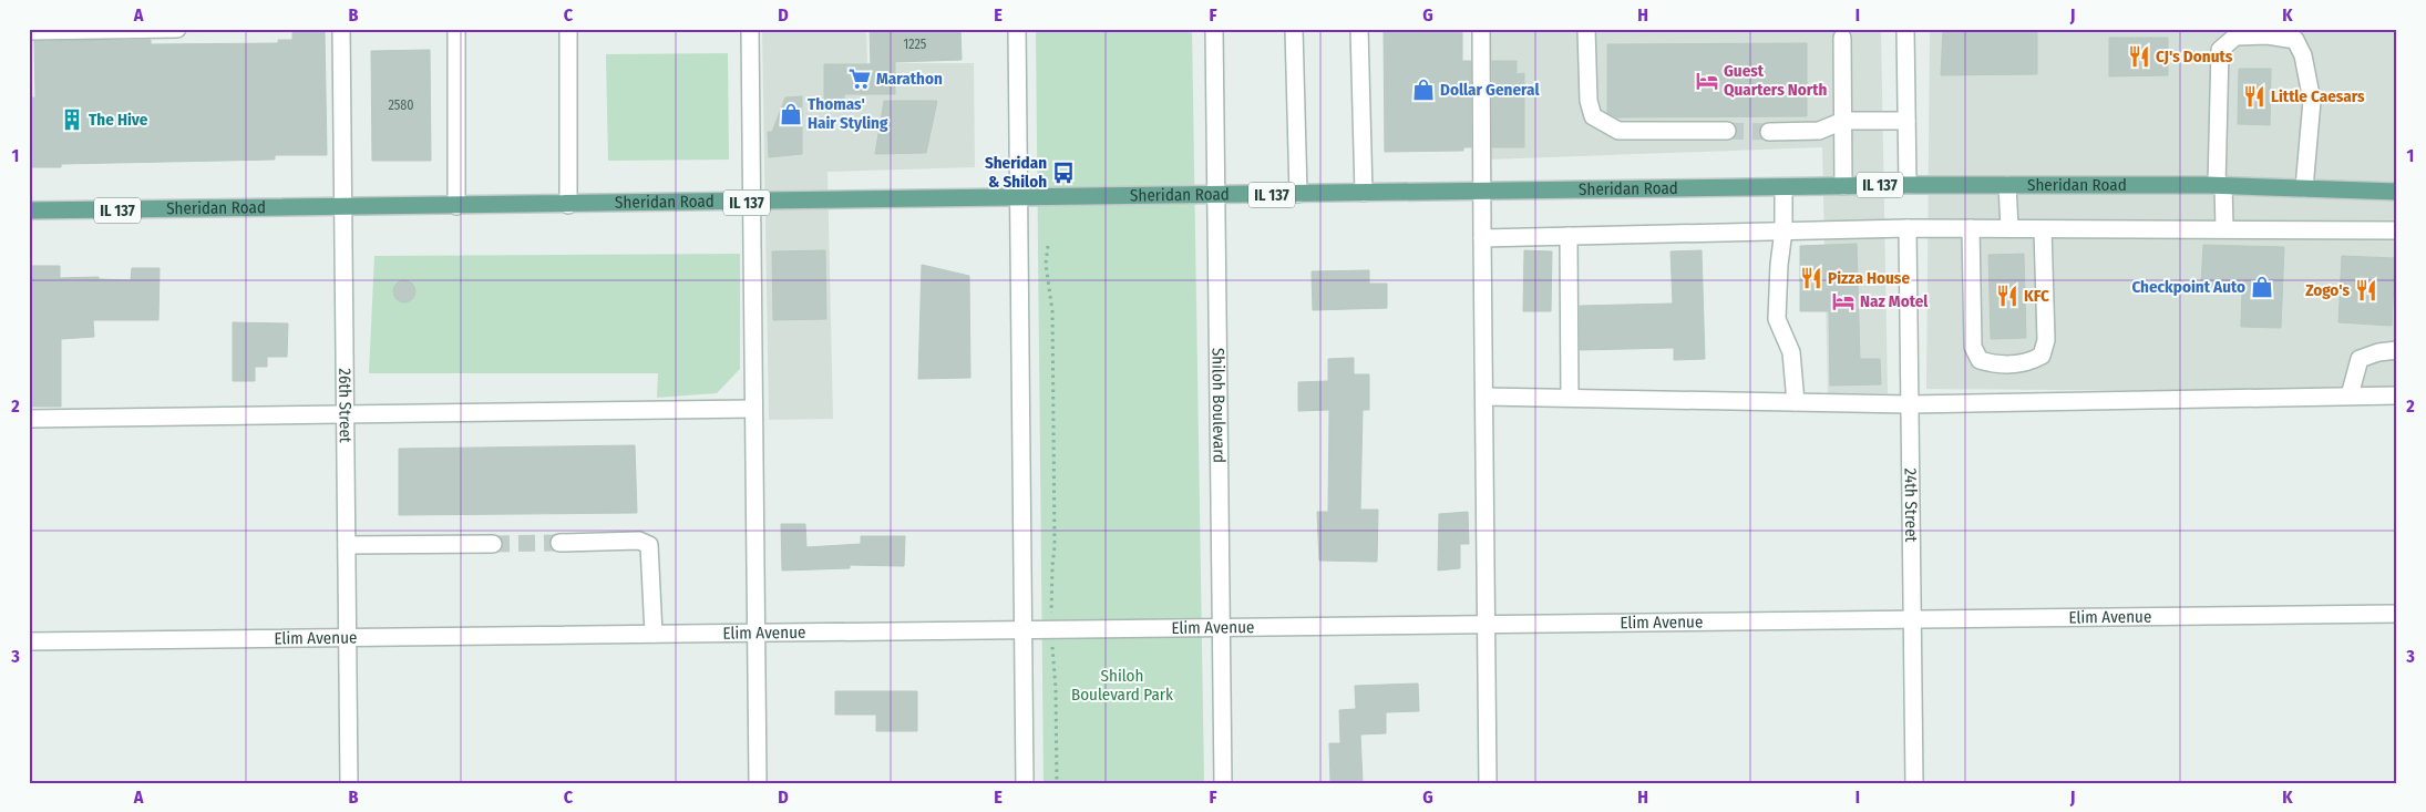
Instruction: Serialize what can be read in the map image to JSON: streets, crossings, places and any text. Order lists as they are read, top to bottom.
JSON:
{
  "streets": {
    "main road": ["IL 137", "Sheridan Road"],
    "street": [
      "26th Street",
      "Shiloh Boulevard",
      "24th Street",
      "Elim Avenue"
    ]
  },
  "crossings": [
    ["Sheridan Road", "26th Street"],
    ["Sheridan Road", "Shiloh Boulevard"],
    ["26th Street", "Elim Avenue"],
    ["Shiloh Boulevard", "Elim Avenue"],
    ["24th Street", "Elim Avenue"]
  ],
  "parks": ["Shiloh Boulevard Park"],
  "places": {
    "restaurant": [
      "CJ's Donuts",
      "Little Caesars",
      "Pizza House",
      "Zogo's",
      "KFC"
    ],
    "supermarket": ["Marathon"],
    "hotel": ["Guest Quarters North", "Naz Motel"],
    "shop": ["Dollar General", "Thomas' Hair Styling", "Checkpoint Auto"],
    "building": ["The Hive"],
    "bus stop": ["Sheridan & Shiloh"]
  },
  "house_numbers": ["1225", "2580"],
  "grid": {
    "columns": [
      "A",
      "B",
      "C",
      "D",
      "E",
      "F",
      "G",
      "H",
      "I",
      "J",
      "K"
    ],
    "rows": ["1", "2", "3"]
  }
}
